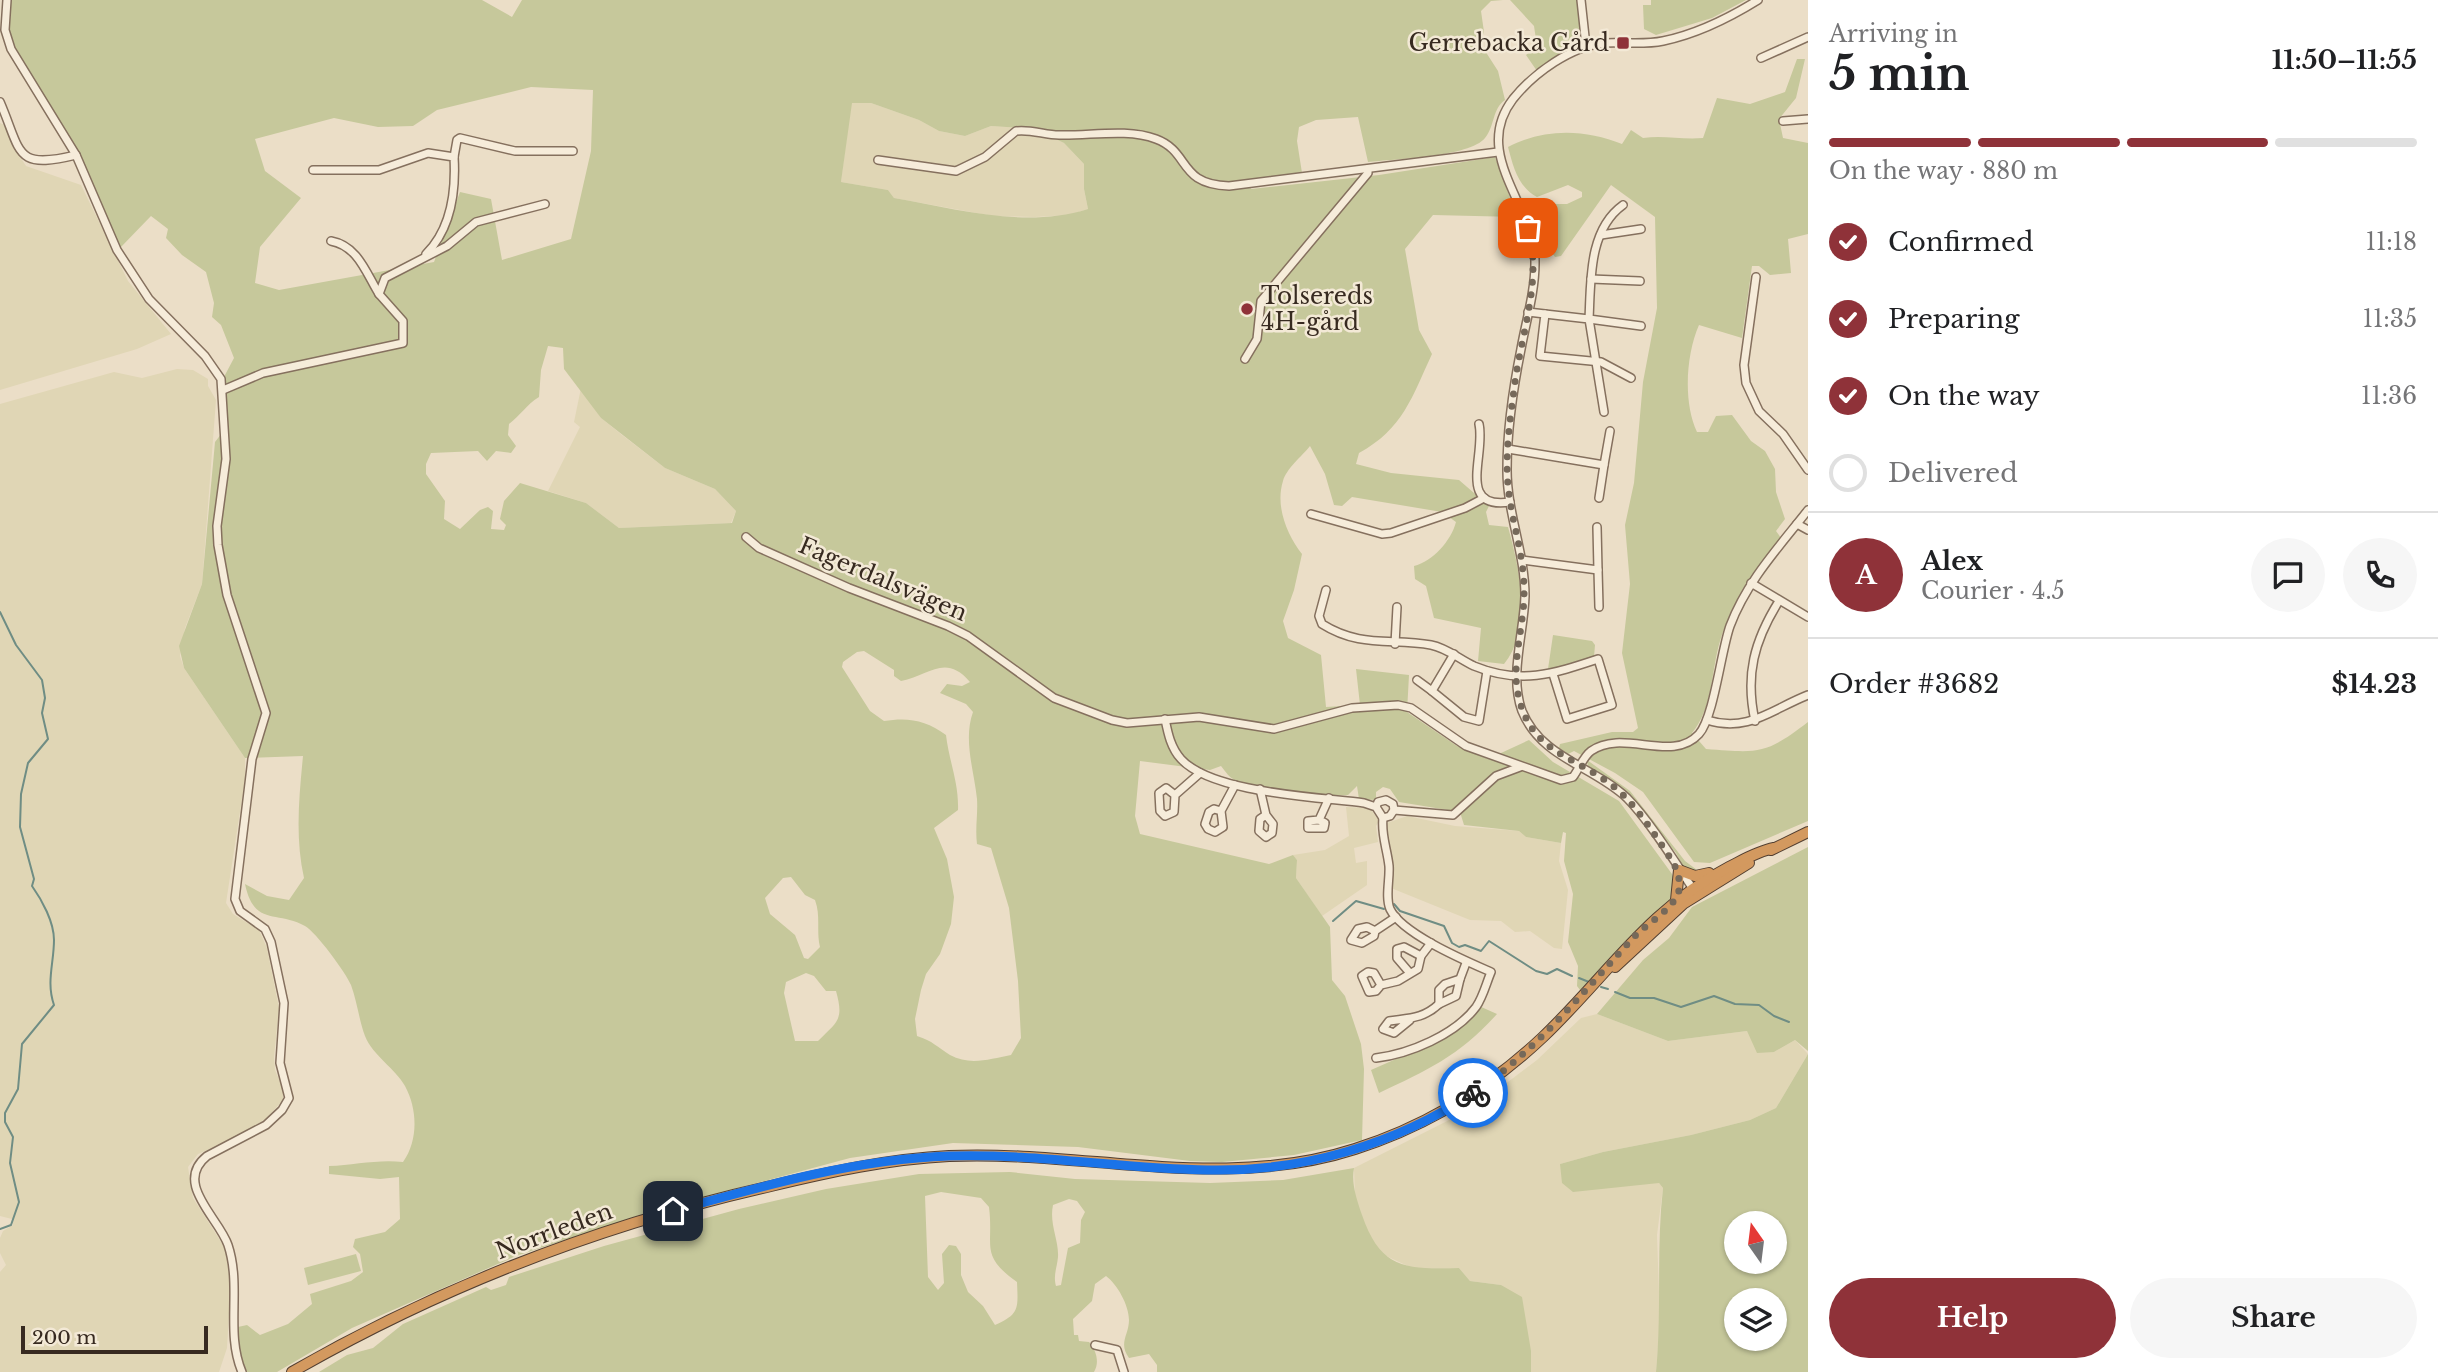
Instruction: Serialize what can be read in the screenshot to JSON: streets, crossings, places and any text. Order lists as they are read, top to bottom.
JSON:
{
  "streets": {
    "highway": ["Norrleden"],
    "street": ["Fagerdalsvägen"]
  },
  "places": {
    "transit": ["Gerrebacka Gård"],
    "other": ["Tolsereds 4H-gård"]
  },
  "scale_bar": "200 m",
  "north": "top",
  "page": {
    "heading": ["5 min", "Arriving in", "11:50–11:55"],
    "panel": [
      "Alex",
      "Courier · 4.5",
      "Order #3682",
      "$14.23"
    ],
    "bar": "On the way · 880 m",
    "list": [
      ["Confirmed", "11:18"],
      ["Preparing", "11:35"],
      ["On the way", "11:36"],
      "Delivered"
    ],
    "round": "A",
    "buttons": ["Help", "Share"],
    "scale": "200 m"
  }
}
